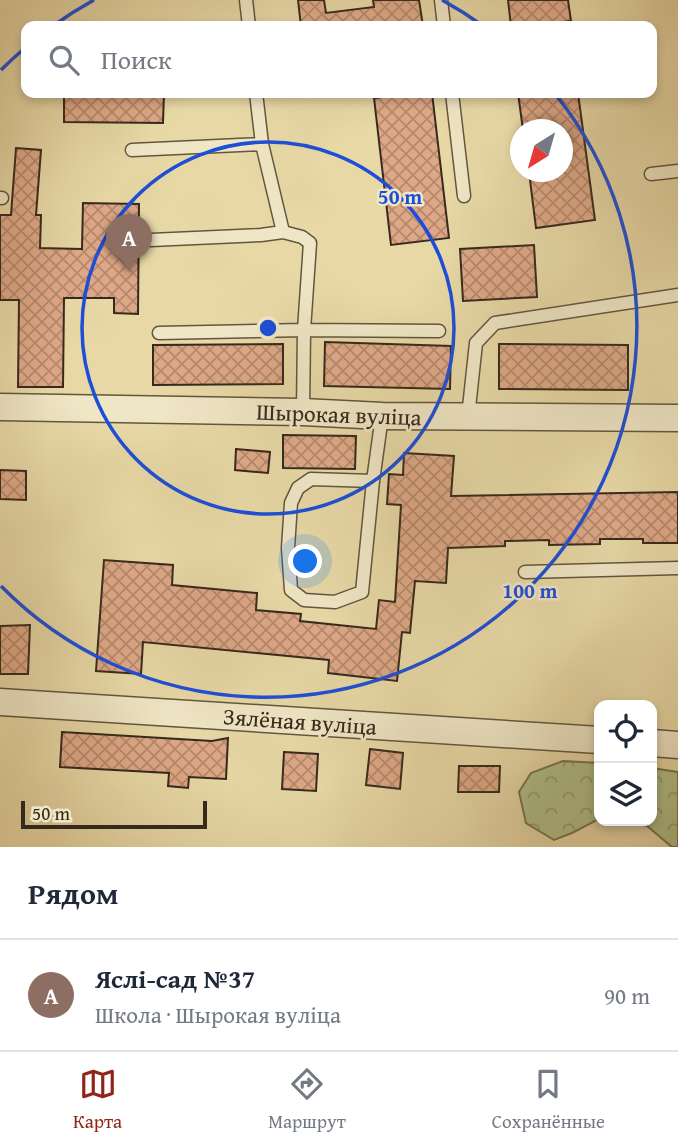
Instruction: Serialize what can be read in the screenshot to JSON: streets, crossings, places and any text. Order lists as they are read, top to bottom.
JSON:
{
  "streets": {
    "street": ["Шырокая вуліца", "Зялёная вуліца"]
  },
  "scale_bar": "50 m",
  "north": "bottom left",
  "page": {
    "search": "Поиск",
    "pins": "A",
    "scale": "50 m",
    "heading": "Рядом",
    "list": [
      {
        "mark": "A",
        "name": "Яслі-сад №37",
        "note": "Школа · Шырокая вуліца",
        "value": "90 m"
      }
    ],
    "nav": ["Карта", "Маршрут", "Сохранённые"]
  },
  "rings": ["50 m", "100 m"]
}
